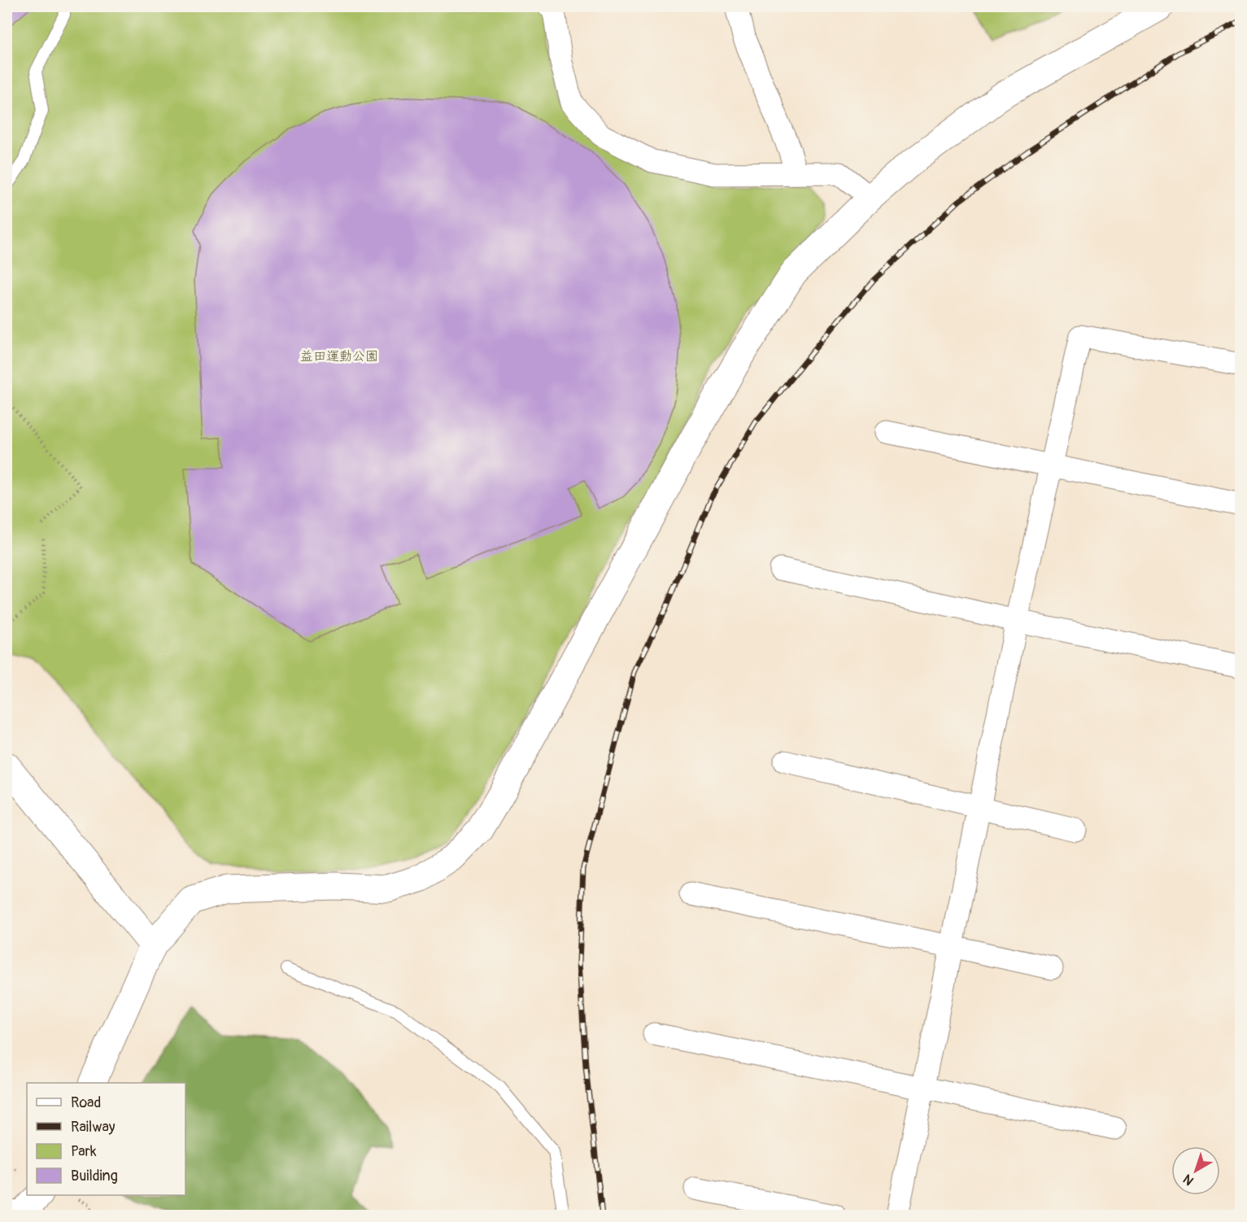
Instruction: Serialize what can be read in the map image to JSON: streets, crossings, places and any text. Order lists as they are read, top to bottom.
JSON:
{
  "parks": ["益田運動公園"],
  "legend": [
    "Road",
    "Railway",
    "Park",
    "Building"
  ],
  "north": "bottom left"
}
